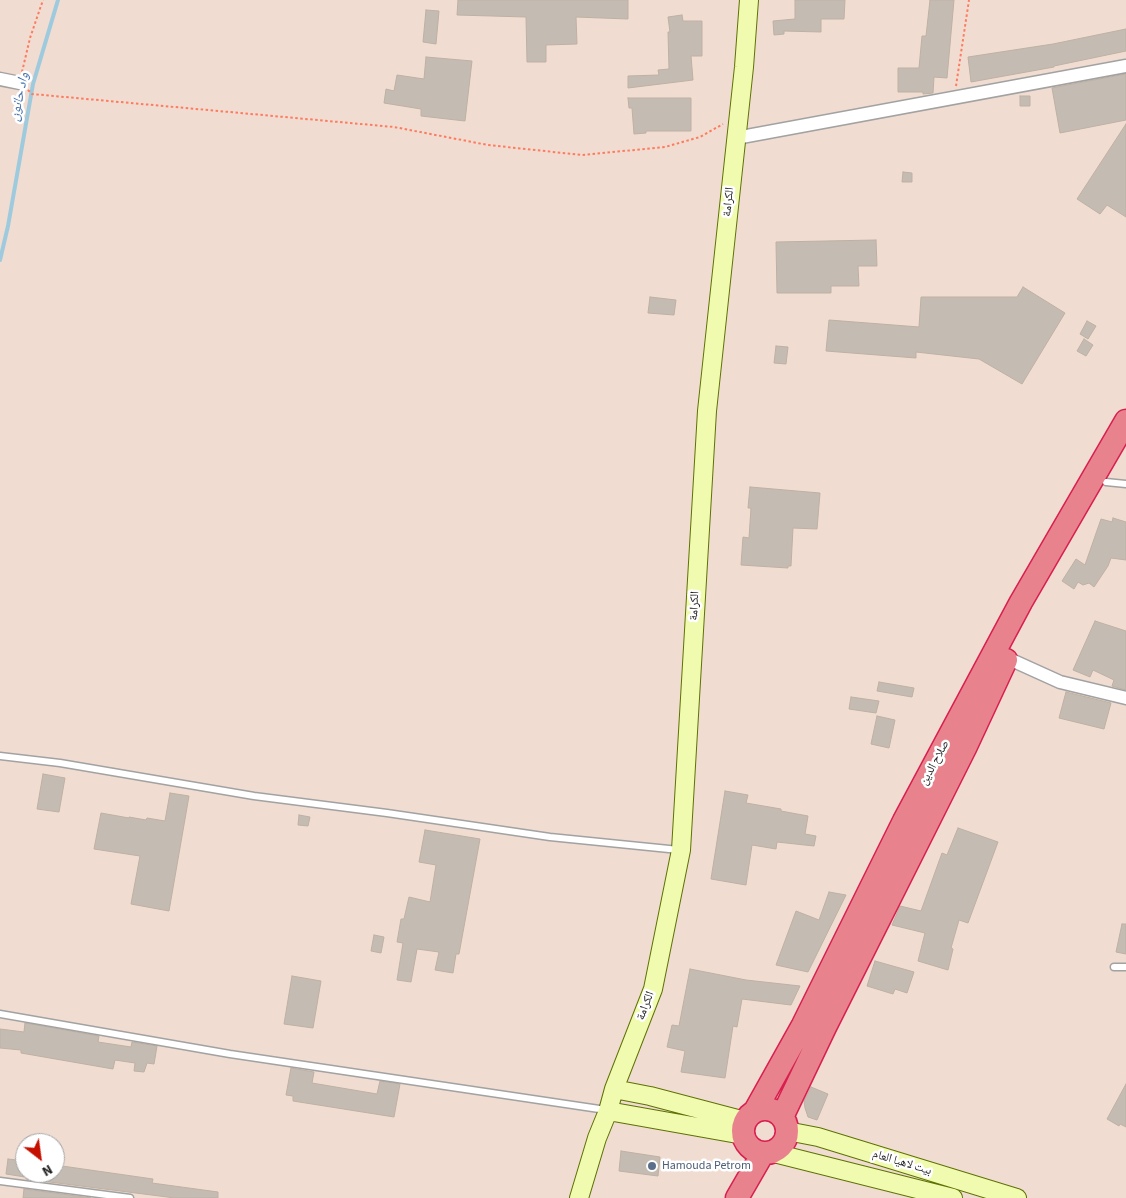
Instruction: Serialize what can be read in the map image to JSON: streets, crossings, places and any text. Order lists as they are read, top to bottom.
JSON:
{
  "streets": {
    "highway": ["صلاح الدين"],
    "main road": ["الكرامة", "بيت لاهيا العام"]
  },
  "crossings": [
    ["صلاح الدين", "بيت لاهيا العام"]
  ],
  "water": ["واد حانون"],
  "places": ["Hamouda Petrom"],
  "north": "bottom right"
}
